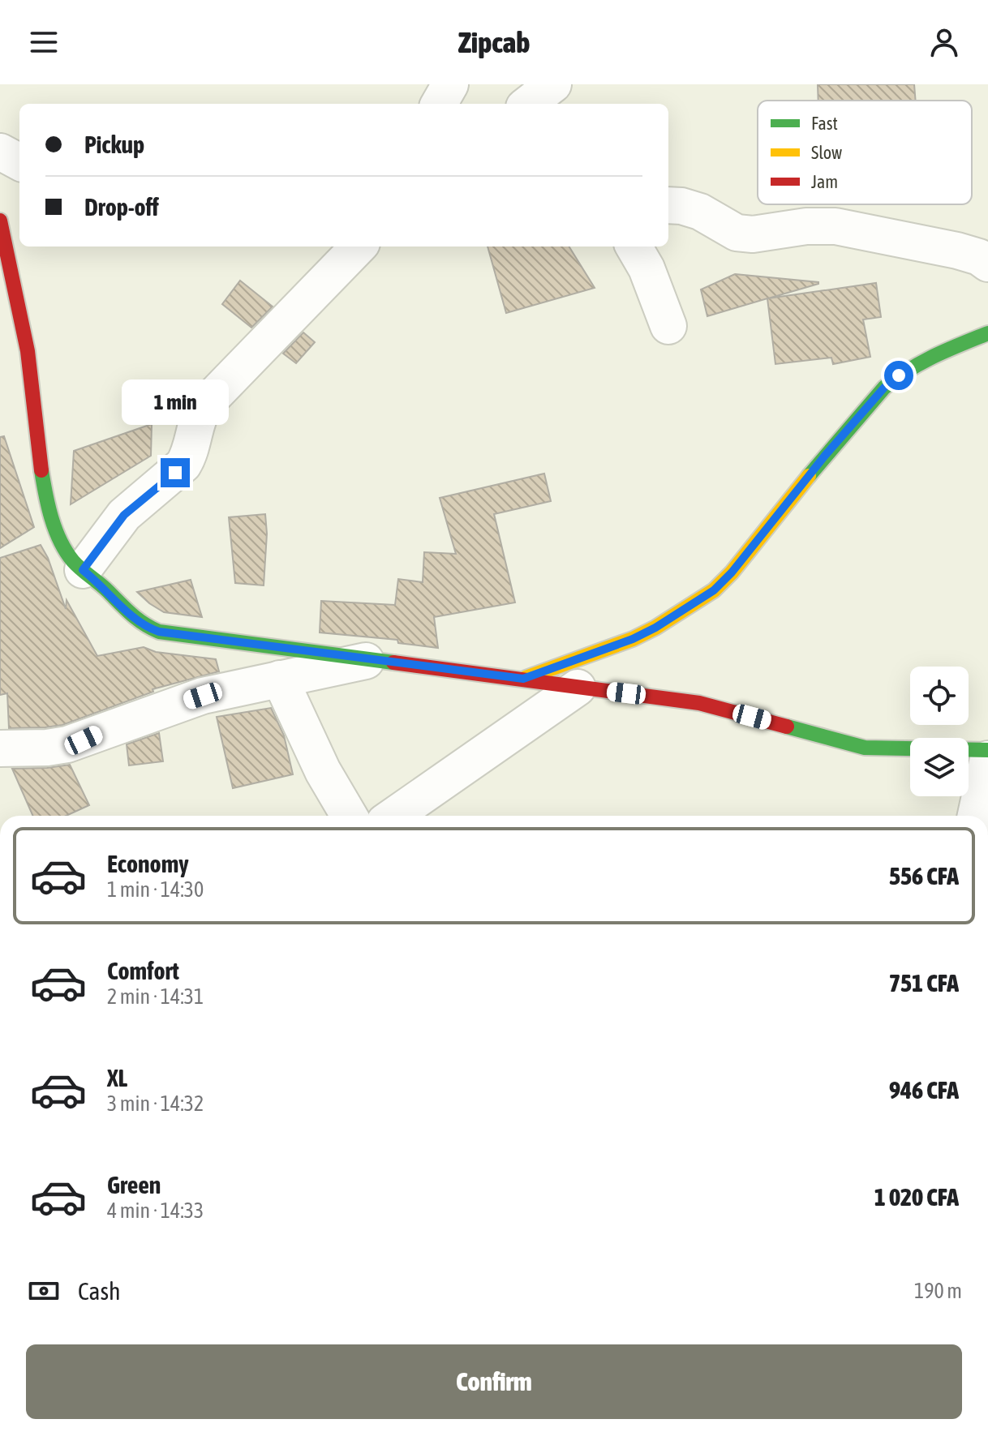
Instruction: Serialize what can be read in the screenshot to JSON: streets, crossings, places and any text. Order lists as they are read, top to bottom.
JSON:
{
  "legend": ["Fast", "Slow", "Jam"],
  "page": {
    "header": "Zipcab",
    "banner": ["Pickup", "Drop-off"],
    "bubble": "1 min",
    "list": [
      {
        "name": "Economy",
        "note": "1 min · 14:30",
        "value": "556 CFA"
      },
      {
        "name": "Comfort",
        "note": "2 min · 14:31",
        "value": "751 CFA"
      },
      {
        "name": "XL",
        "note": "3 min · 14:32",
        "value": "946 CFA"
      },
      {
        "name": "Green",
        "note": "4 min · 14:33",
        "value": "1 020 CFA"
      }
    ],
    "pay": ["Cash", "190 m"],
    "buttons": "Confirm"
  }
}
